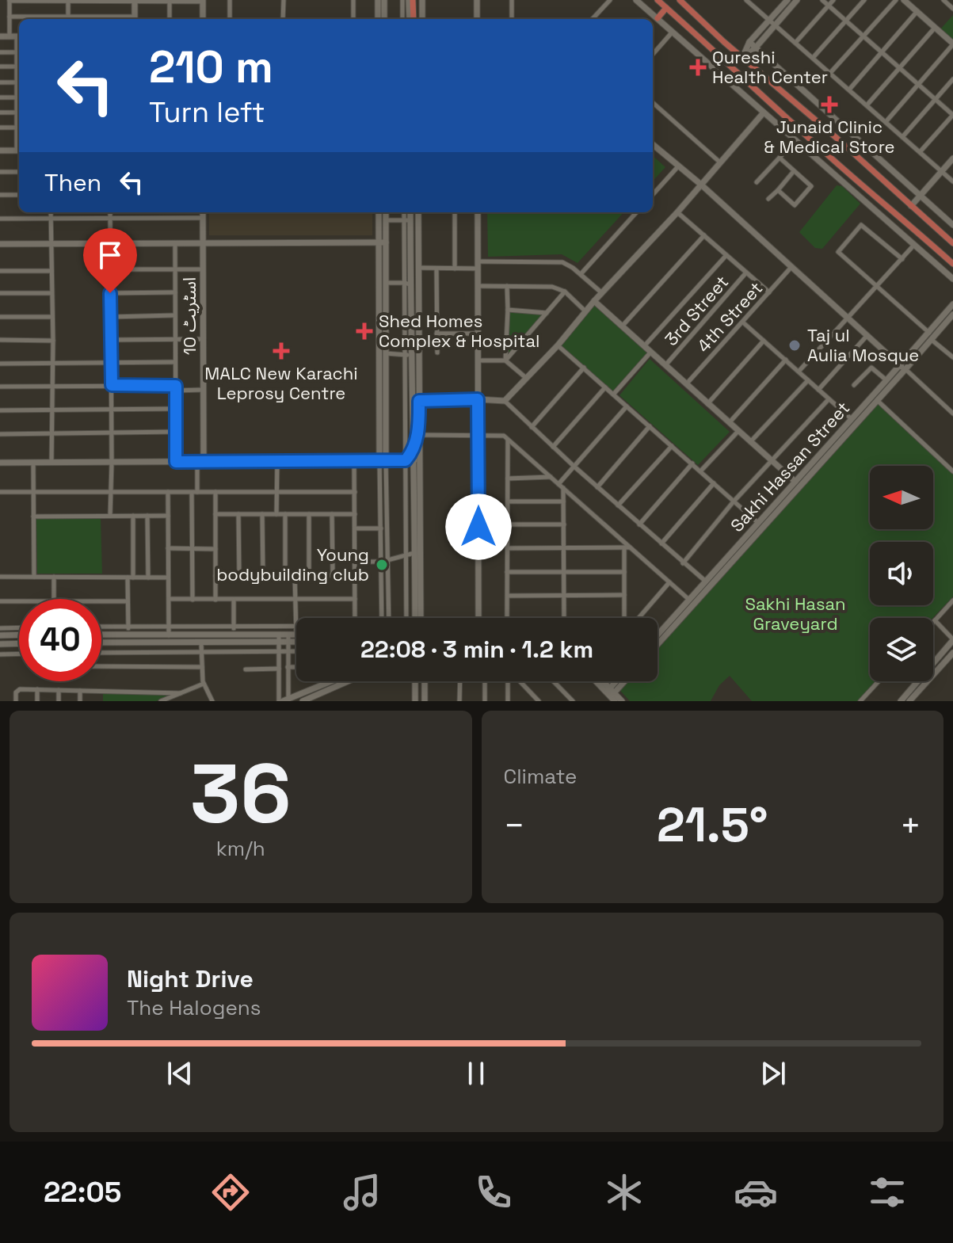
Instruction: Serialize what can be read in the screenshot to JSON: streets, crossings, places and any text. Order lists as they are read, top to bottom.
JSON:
{
  "streets": {
    "street": [
      "3rd Street",
      "اسٹریٹ 10",
      "4th Street",
      "Sakhi Hassan Street"
    ]
  },
  "parks": ["Sakhi Hasan Graveyard"],
  "places": {
    "health": [
      "Qureshi Health Center",
      "Junaid Clinic & Medical Store",
      "Shed Homes Complex & Hospital",
      "MALC New Karachi Leprosy Centre"
    ],
    "other": ["Taj ul Aulia Mosque", "Young bodybuilding club"]
  },
  "north": "left",
  "page": {
    "turn": ["210 m", "Turn left"],
    "then": "Then",
    "limit": "40",
    "trip": "22:08 · 3 min · 1.2 km",
    "tile": [
      ["36", "km/h"],
      "Climate"
    ],
    "heat": ["−", "21.5°", "+"],
    "song": ["Night Drive", "The Halogens"],
    "tabs": "22:05"
  }
}
